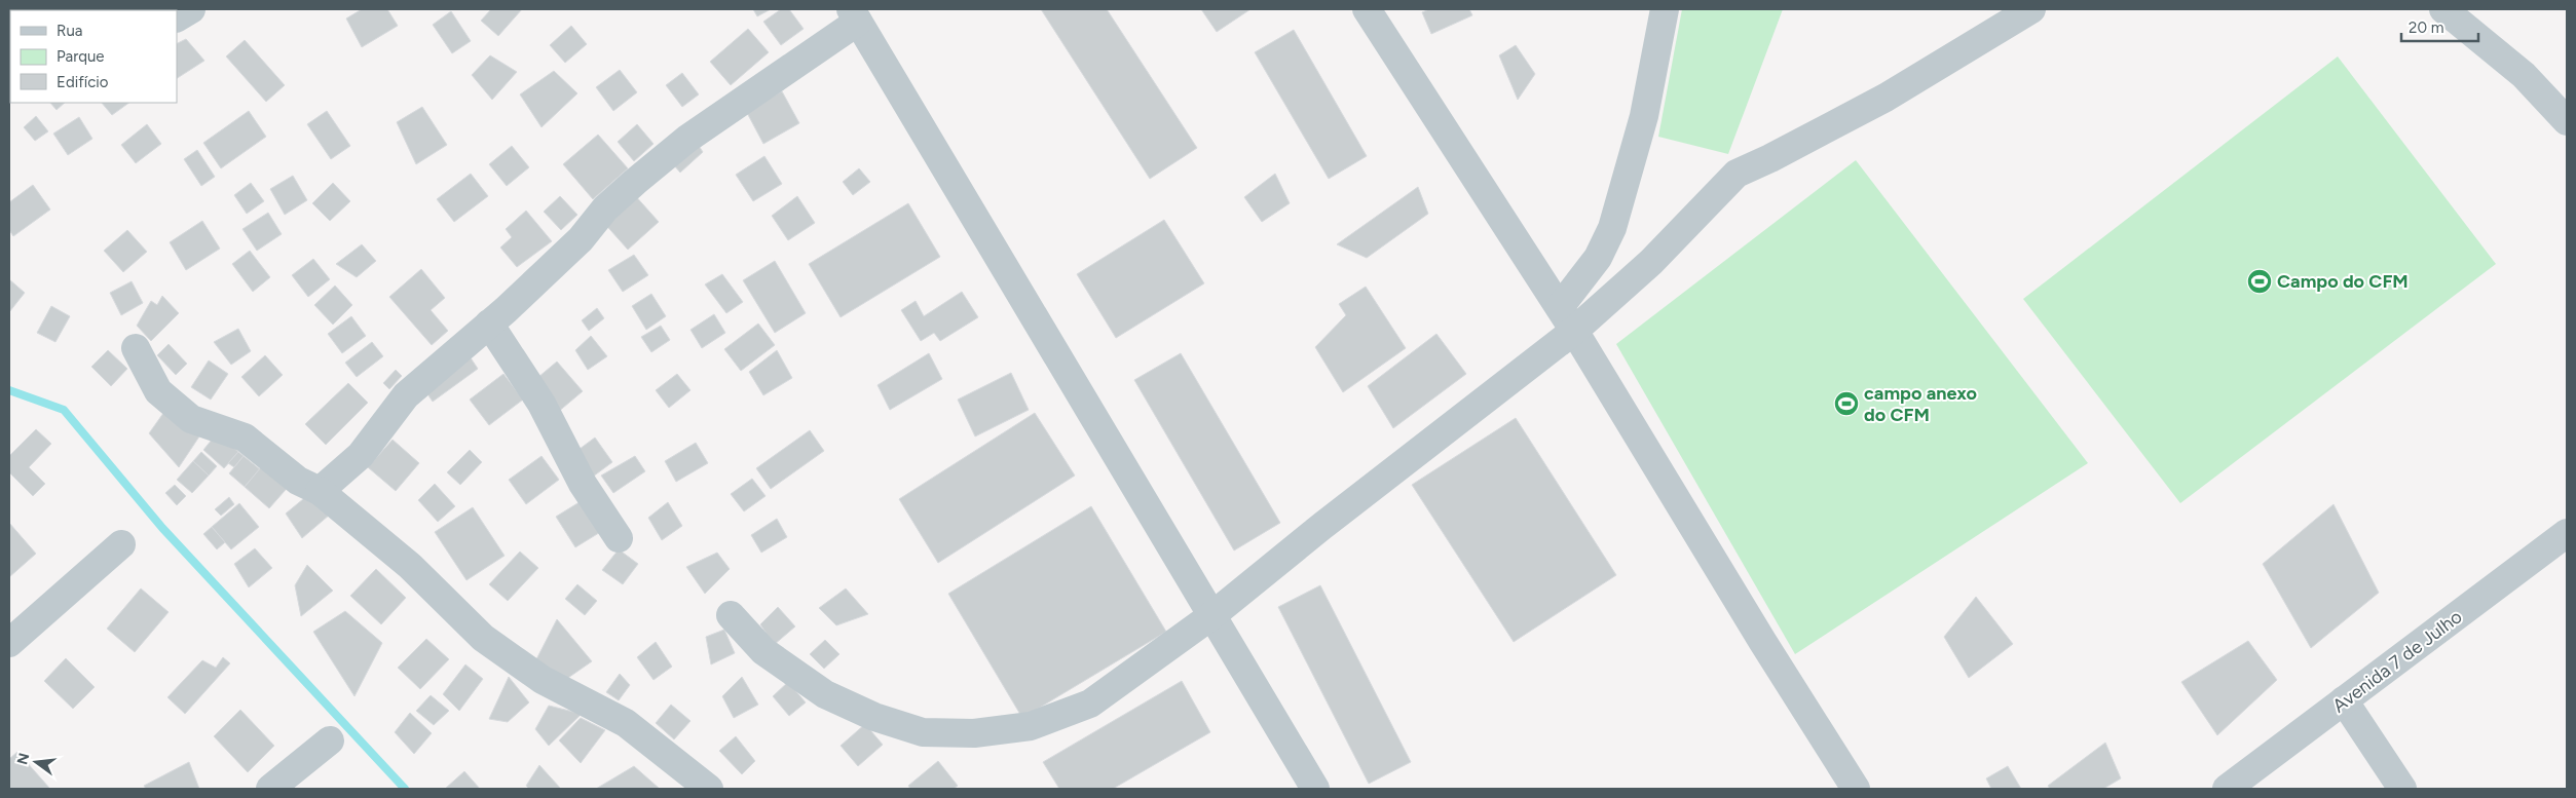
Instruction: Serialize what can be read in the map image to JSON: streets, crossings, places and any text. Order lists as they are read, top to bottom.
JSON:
{
  "streets": {
    "street": ["Avenida 7 de Julho"]
  },
  "places": {
    "sports": ["Campo do CFM", "campo anexo do CFM"]
  },
  "legend": ["Rua", "Parque", "Edifício"],
  "scale_bar": "20 m",
  "north": "left"
}
